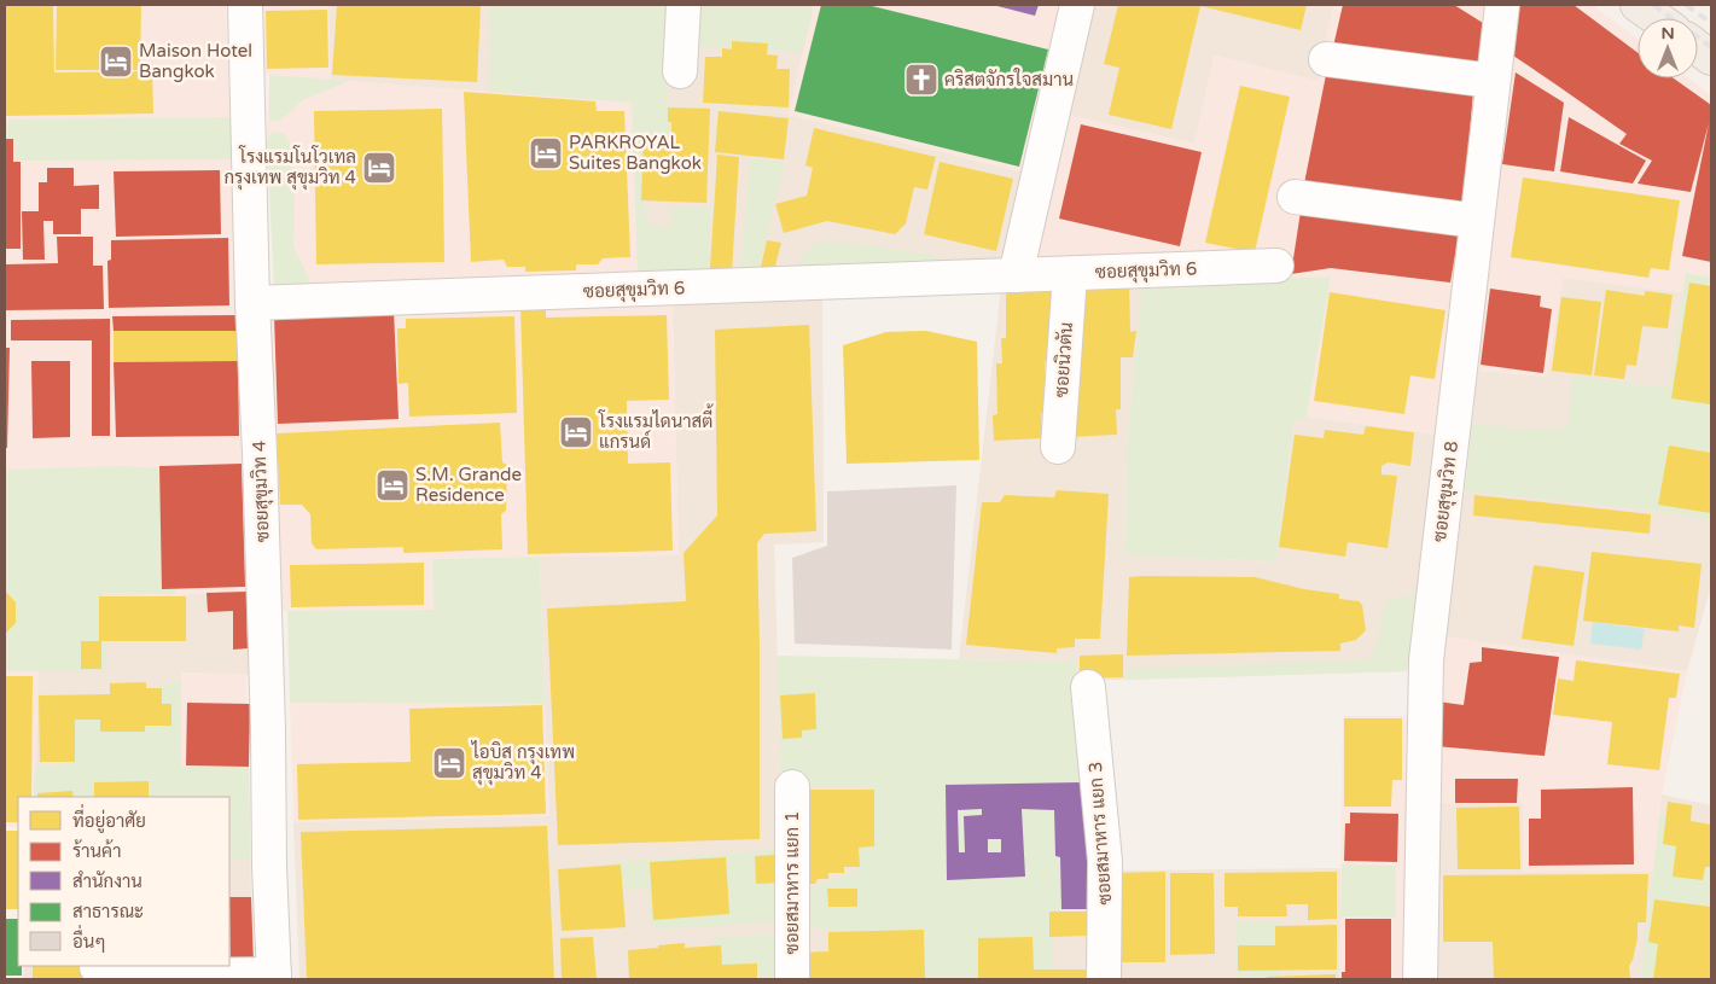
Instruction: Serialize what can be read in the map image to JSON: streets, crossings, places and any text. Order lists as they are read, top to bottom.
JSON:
{
  "streets": {
    "street": [
      "ซอยสุขุมวิท 6",
      "ซอยนิวตัน",
      "ซอยสุขุมวิท 4",
      "ซอยสุขุมวิท 8",
      "ซอยสมาหาร แยก 3",
      "ซอยสมาหาร แยก 1"
    ]
  },
  "crossings": [
    ["ซอยสุขุมวิท 6", "ซอยนิวตัน"],
    ["ซอยสุขุมวิท 6", "ซอยสุขุมวิท 4"]
  ],
  "places": {
    "hotel": [
      "Maison Hotel Bangkok",
      "PARKROYAL Suites Bangkok",
      "โรงแรมโนโวเทล กรุงเทพ สุขุมวิท 4",
      "โรงแรมไดนาสตี้ แกรนด์",
      "S.M. Grande Residence",
      "ไอบิส กรุงเทพ สุขุมวิท 4"
    ],
    "church": ["คริสตจักรใจสมาน"]
  },
  "legend": [
    "ที่อยู่อาศัย",
    "ร้านค้า",
    "สำนักงาน",
    "สาธารณะ",
    "อื่นๆ"
  ],
  "north": "top"
}
